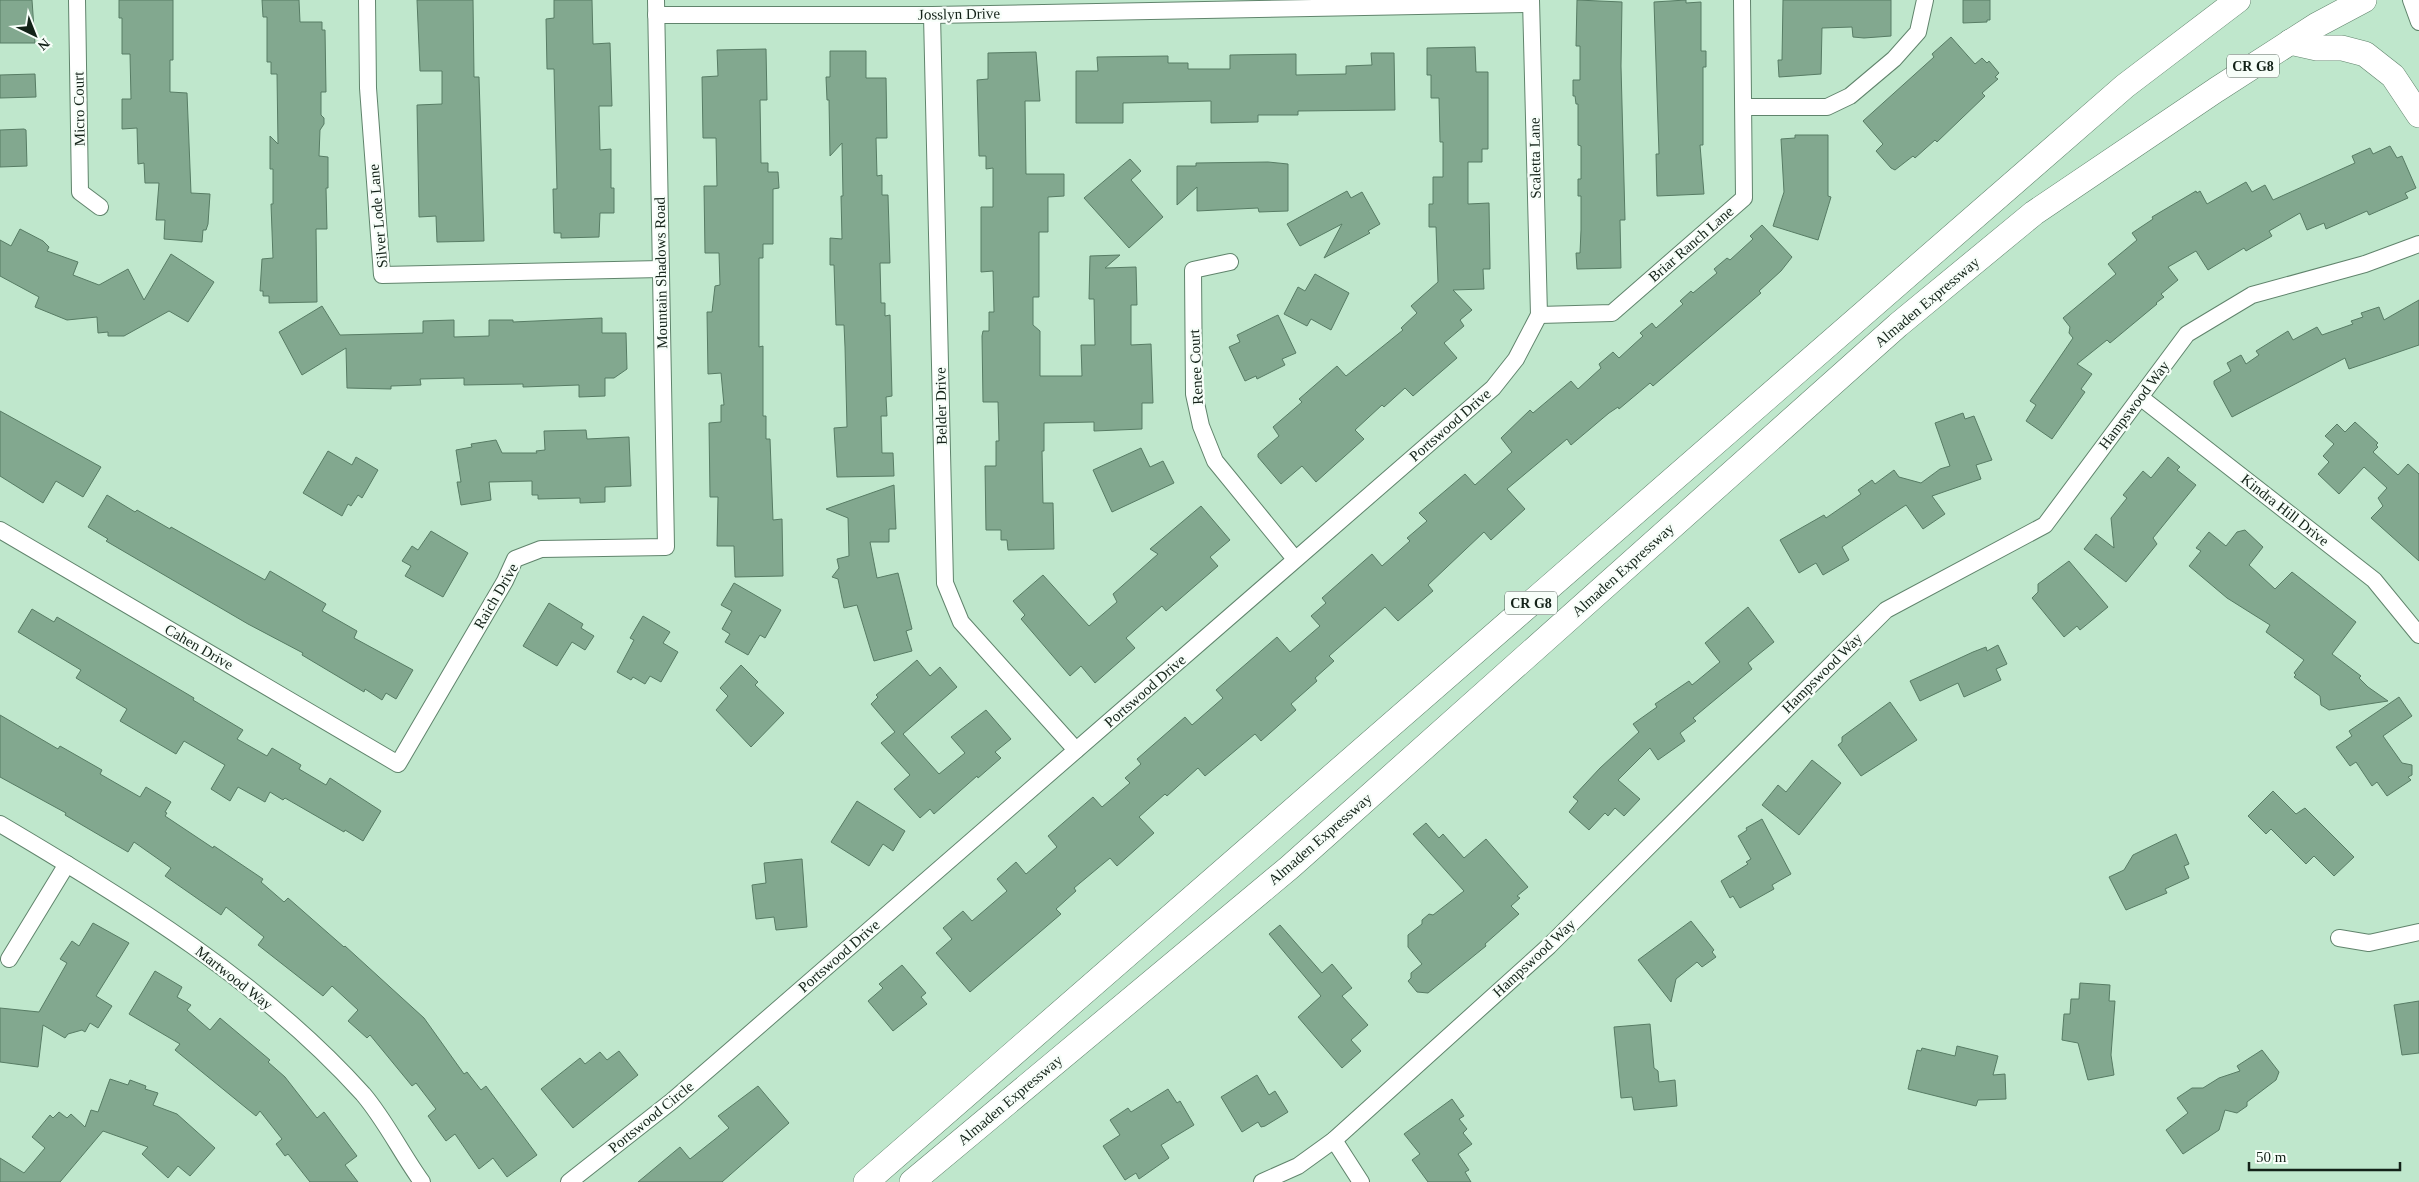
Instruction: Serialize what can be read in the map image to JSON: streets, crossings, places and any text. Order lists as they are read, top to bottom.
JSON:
{
  "streets": {
    "main road": ["CR G8", "Almaden Expressway"],
    "street": [
      "Josslyn Drive",
      "Micro Court",
      "Scaletta Lane",
      "Silver Lode Lane",
      "Briar Ranch Lane",
      "Mountain Shadows Road",
      "Renee Court",
      "Hampswood Way",
      "Belder Drive",
      "Portswood Drive",
      "Kindra Hill Drive",
      "Raich Drive",
      "Cahen Drive",
      "Martwood Way",
      "Portswood Circle"
    ]
  },
  "crossings": [
    ["Josslyn Drive", "Scaletta Lane"],
    ["Josslyn Drive", "Mountain Shadows Road"],
    ["Josslyn Drive", "Belder Drive"],
    ["Scaletta Lane", "Briar Ranch Lane"],
    ["Scaletta Lane", "Portswood Drive"],
    ["Silver Lode Lane", "Mountain Shadows Road"],
    ["Briar Ranch Lane", "Portswood Drive"],
    ["Mountain Shadows Road", "Raich Drive"],
    ["Renee Court", "Portswood Drive"],
    ["Hampswood Way", "Kindra Hill Drive"],
    ["Belder Drive", "Portswood Drive"],
    ["Portswood Drive", "Portswood Circle"],
    ["Raich Drive", "Cahen Drive"]
  ],
  "scale_bar": "50 m",
  "north": "bottom right"
}
